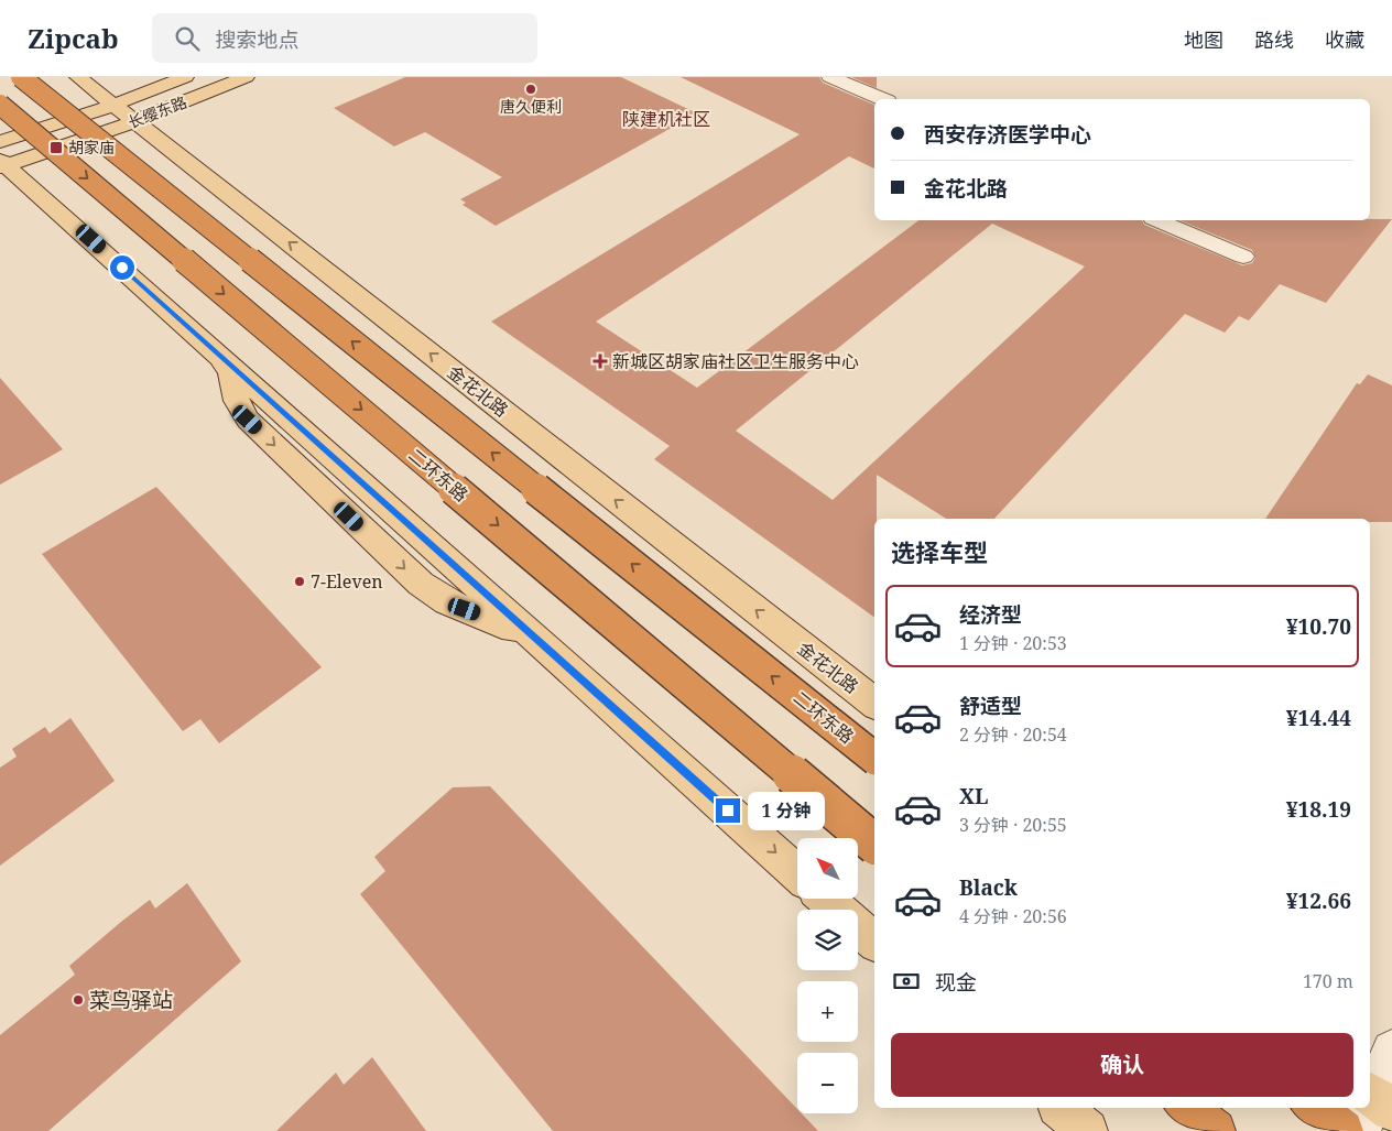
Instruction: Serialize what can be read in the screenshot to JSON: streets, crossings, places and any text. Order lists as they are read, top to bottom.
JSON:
{
  "streets": {
    "highway": ["二环东路"],
    "main road": ["长缨东路", "金花北路"]
  },
  "crossings": [
    ["长缨东路", "金花北路"]
  ],
  "districts": ["陕建机社区"],
  "places": {
    "other": ["唐久便利", "7-Eleven", "菜鸟驿站"],
    "transit": ["胡家庙"],
    "health": ["新城区胡家庙社区卫生服务中心"]
  },
  "north": "top left",
  "page": {
    "header": "Zipcab",
    "search": "搜索地点",
    "nav": ["地图", "路线", "收藏"],
    "banner": ["西安存济医学中心", "金花北路"],
    "heading": "选择车型",
    "list": [
      {
        "name": "经济型",
        "note": "1 分钟 · 20:53",
        "value": "¥10.70"
      },
      {
        "name": "舒适型",
        "note": "2 分钟 · 20:54",
        "value": "¥14.44"
      },
      {
        "name": "XL",
        "note": "3 分钟 · 20:55",
        "value": "¥18.19"
      },
      {
        "name": "Black",
        "note": "4 分钟 · 20:56",
        "value": "¥12.66"
      }
    ],
    "bubble": "1 分钟",
    "map_buttons": ["+", "−"],
    "pay": ["现金", "170 m"],
    "buttons": "确认"
  }
}
